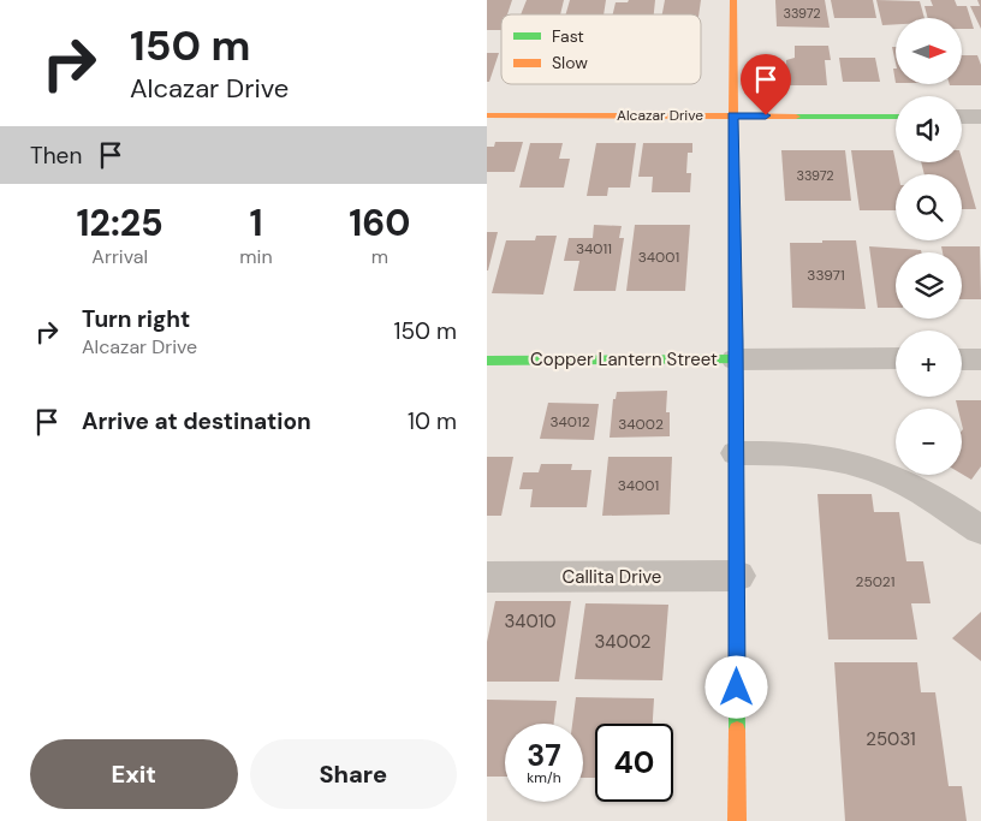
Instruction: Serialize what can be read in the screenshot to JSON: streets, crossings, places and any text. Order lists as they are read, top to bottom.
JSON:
{
  "streets": {
    "street": ["Alcazar Drive", "Copper Lantern Street", "Callita Drive"]
  },
  "house_numbers": [
    "33972",
    "33972",
    "34011",
    "34001",
    "33971",
    "34012",
    "34002",
    "34001",
    "25021",
    "34010",
    "34002",
    "25031"
  ],
  "legend": ["Fast", "Slow"],
  "north": "right",
  "page": {
    "turn": ["150 m", "Alcazar Drive"],
    "map_buttons": ["+", "−"],
    "then": "Then",
    "eta": [
      "12:25",
      "Arrival",
      "1",
      "min",
      "160",
      "m"
    ],
    "list": [
      {
        "name": "Turn right",
        "note": "Alcazar Drive",
        "value": "150 m"
      },
      {
        "name": "Arrive at destination",
        "value": "10 m"
      }
    ],
    "speed": "37 km/h",
    "limit": "40",
    "buttons": ["Exit", "Share"]
  }
}
